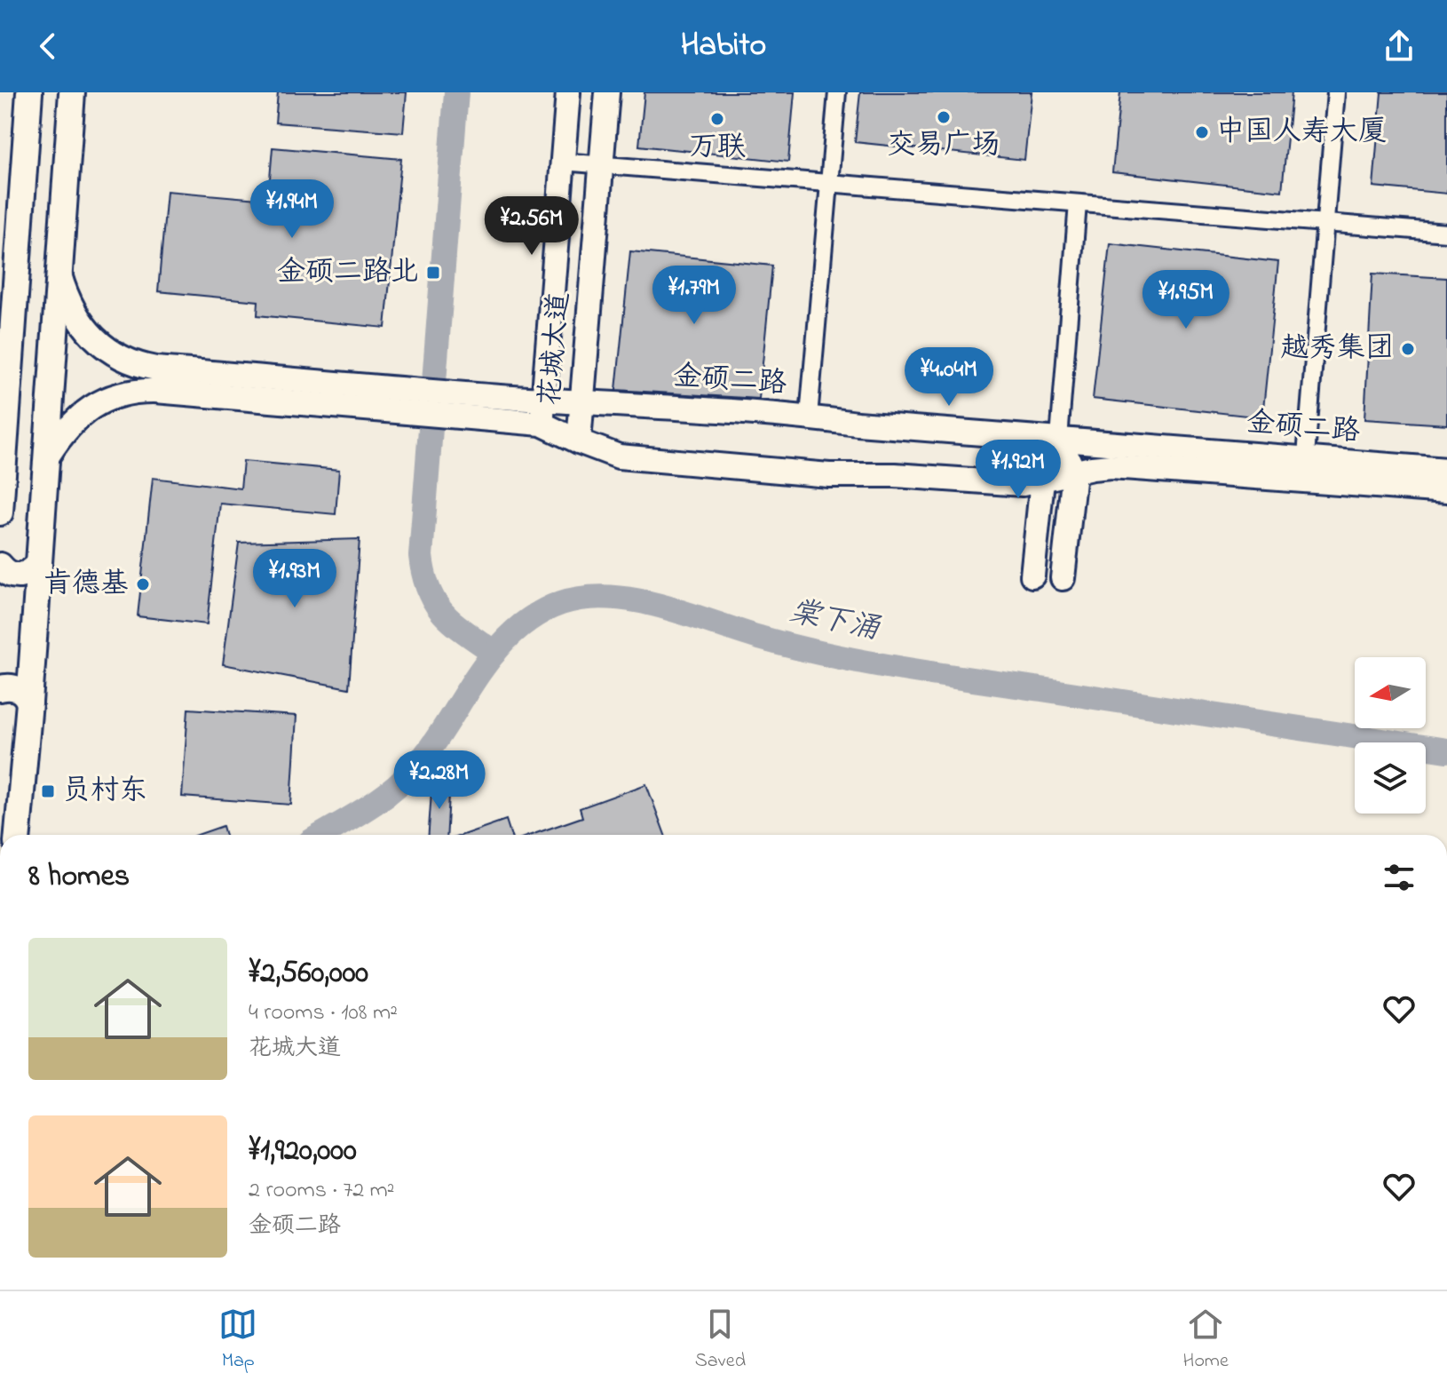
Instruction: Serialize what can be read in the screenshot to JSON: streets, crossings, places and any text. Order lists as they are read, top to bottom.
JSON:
{
  "streets": {
    "street": ["花城大道", "金硕二路"]
  },
  "crossings": [
    ["花城大道", "金硕二路"]
  ],
  "water": ["棠下涌"],
  "places": {
    "other": [
      "交易广场",
      "万联",
      "中国人寿大厦",
      "越秀集团",
      "肯德基"
    ],
    "transit": ["金硕二路北", "员村东"]
  },
  "north": "left",
  "page": {
    "header": "Habito",
    "price": [
      "¥1.94M",
      "¥2.56M",
      "¥1.79M",
      "¥1.95M",
      "¥4.04M",
      "¥1.92M",
      "¥1.93M",
      "¥2.28M"
    ],
    "heading": "8 homes",
    "list": [
      {
        "name": "¥2,560,000",
        "note": "4 rooms · 108 m² · 花城大道"
      },
      {
        "name": "¥1,920,000",
        "note": "2 rooms · 72 m² · 金硕二路"
      }
    ],
    "tabs": ["Map", "Saved", "Home"]
  }
}
